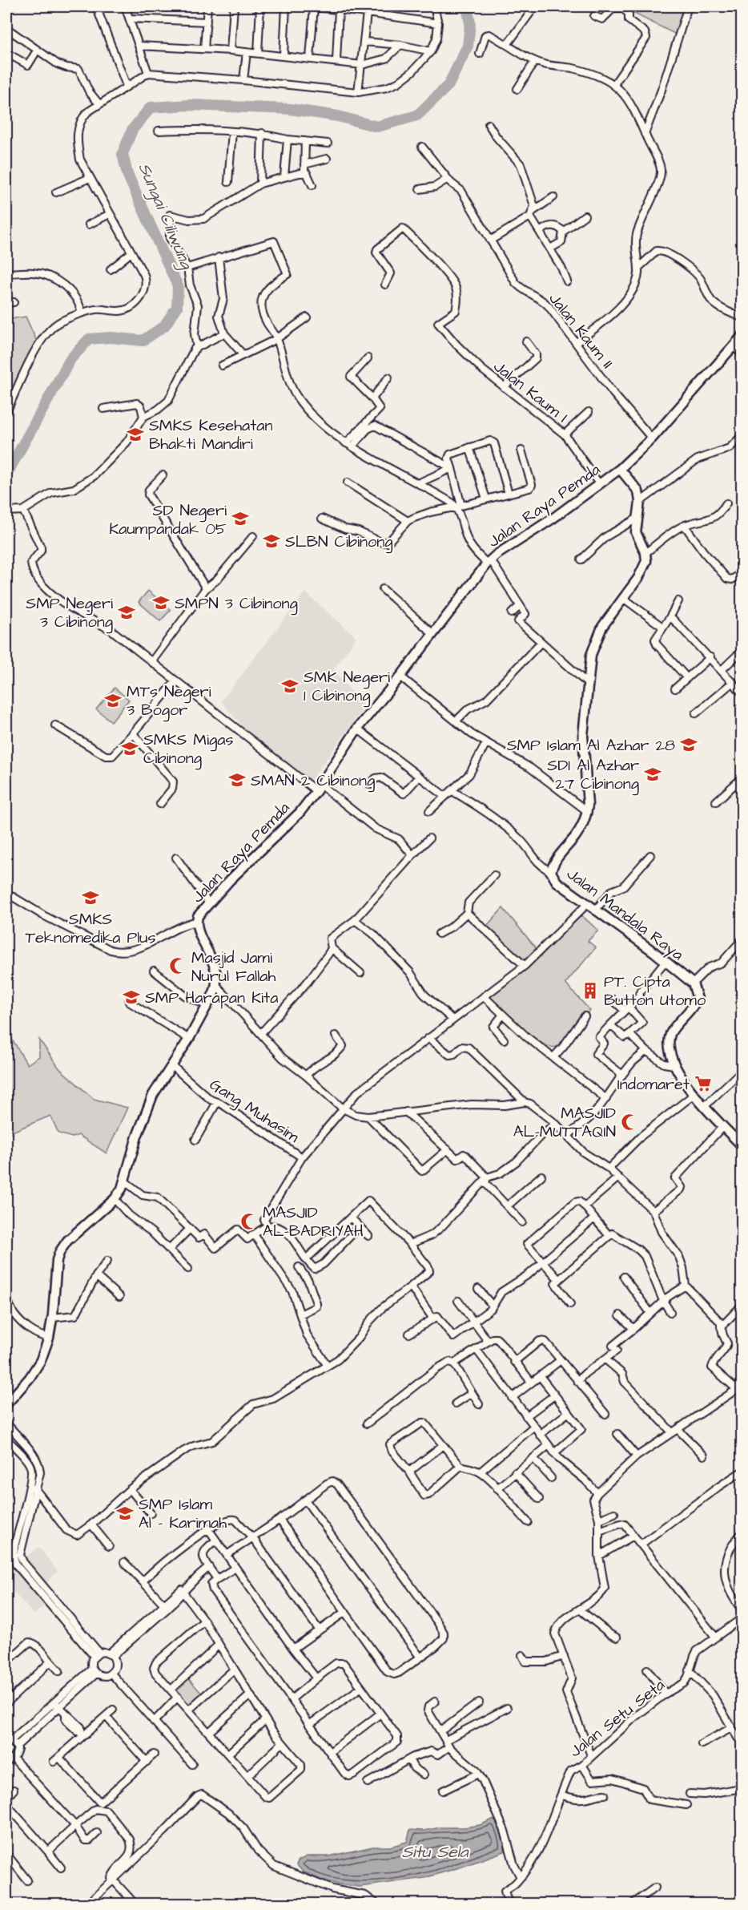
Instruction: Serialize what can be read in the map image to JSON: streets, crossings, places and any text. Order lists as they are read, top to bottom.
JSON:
{
  "streets": {
    "main road": ["Jalan Raya Pemda", "Jalan Mandala Raya"],
    "street": [
      "Jalan Kaum II",
      "Jalan Kaum I",
      "Gang Muhasim",
      "Jalan Setu Seta"
    ]
  },
  "crossings": [
    ["Jalan Kaum II", "Jalan Raya Pemda"],
    ["Jalan Kaum I", "Jalan Raya Pemda"]
  ],
  "water": ["Sungai Ciliwung", "Situ Sela"],
  "places": {
    "school or university": [
      "SMKS Kesehatan Bhakti Mandiri",
      "SD Negeri Kaumpandak 05",
      "SLBN Cibinong",
      "SMPN 3 Cibinong",
      "SMP Negeri 3 Cibinong",
      "SMK Negeri 1 Cibinong",
      "MTs Negeri 3 Bogor",
      "SMP Islam Al Azhar 28",
      "SMKS Migas Cibinong",
      "SDI Al Azhar 27 Cibinong",
      "SMAN 2 Cibinong",
      "SMKS Teknomedika Plus",
      "SMP Harapan Kita",
      "SMP Islam Al - Karimah"
    ],
    "mosque": ["Masjid Jami Nurul Fallah", "MASJID AL-MUTTAQIN", "MASJID AL-BADRIYAH"],
    "building": ["PT. Cipta Button Utomo"],
    "supermarket": ["Indomaret"]
  }
}
